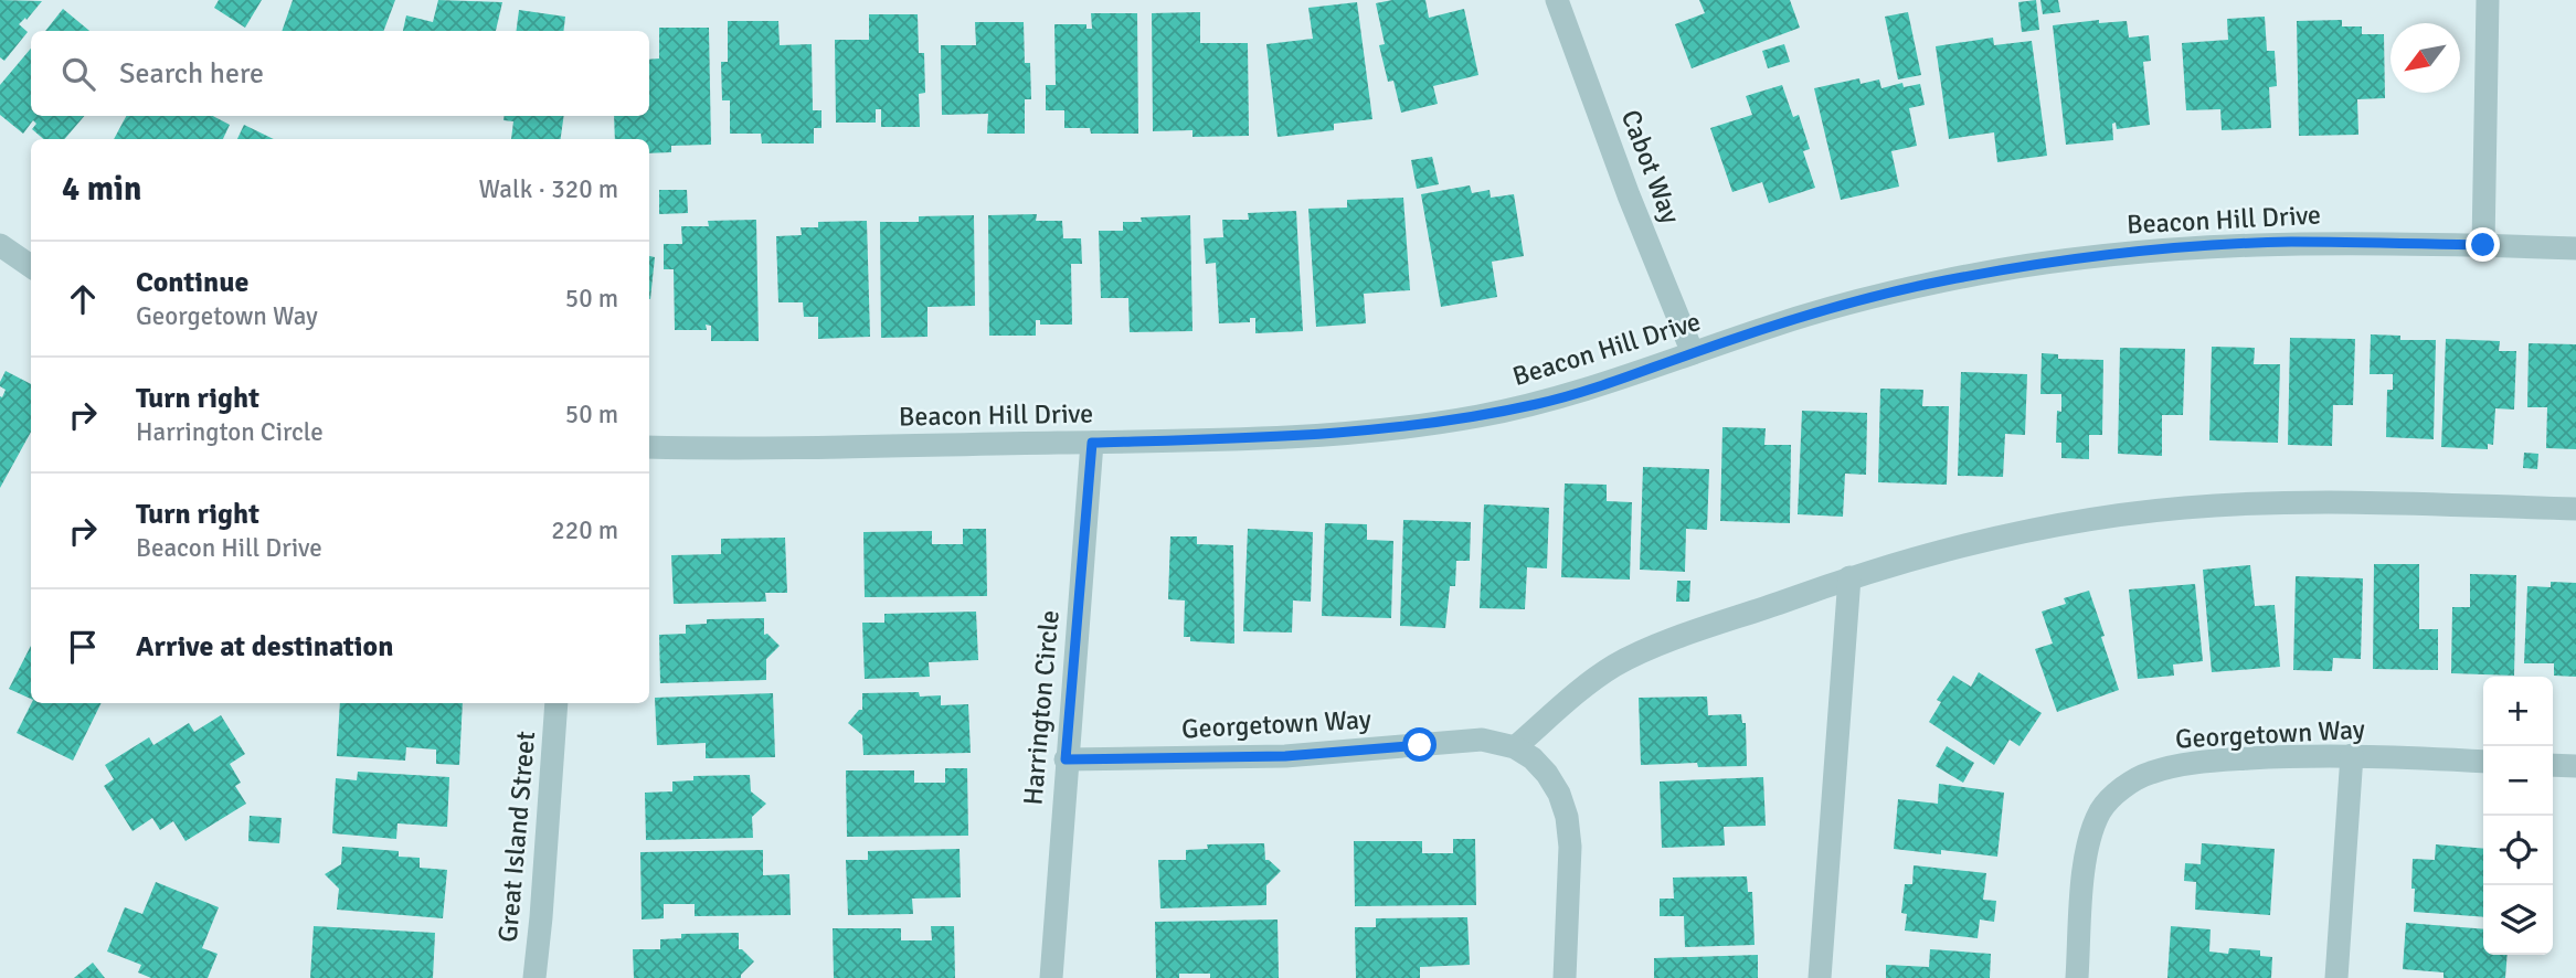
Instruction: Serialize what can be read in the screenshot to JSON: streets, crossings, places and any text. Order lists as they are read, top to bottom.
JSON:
{
  "streets": {
    "street": [
      "Cabot Way",
      "Beacon Hill Drive",
      "Harrington Circle",
      "Georgetown Way",
      "Great Island Street"
    ]
  },
  "crossings": [
    ["Cabot Way", "Beacon Hill Drive"],
    ["Beacon Hill Drive", "Harrington Circle"],
    ["Harrington Circle", "Georgetown Way"]
  ],
  "north": "bottom left",
  "page": {
    "search": "Search here",
    "heading": ["4 min", "Walk · 320 m"],
    "list": [
      ["Continue", "Georgetown Way", "50 m"],
      ["Turn right", "Harrington Circle", "50 m"],
      ["Turn right", "Beacon Hill Drive", "220 m"],
      "Arrive at destination"
    ],
    "map_buttons": ["+", "−"]
  }
}
